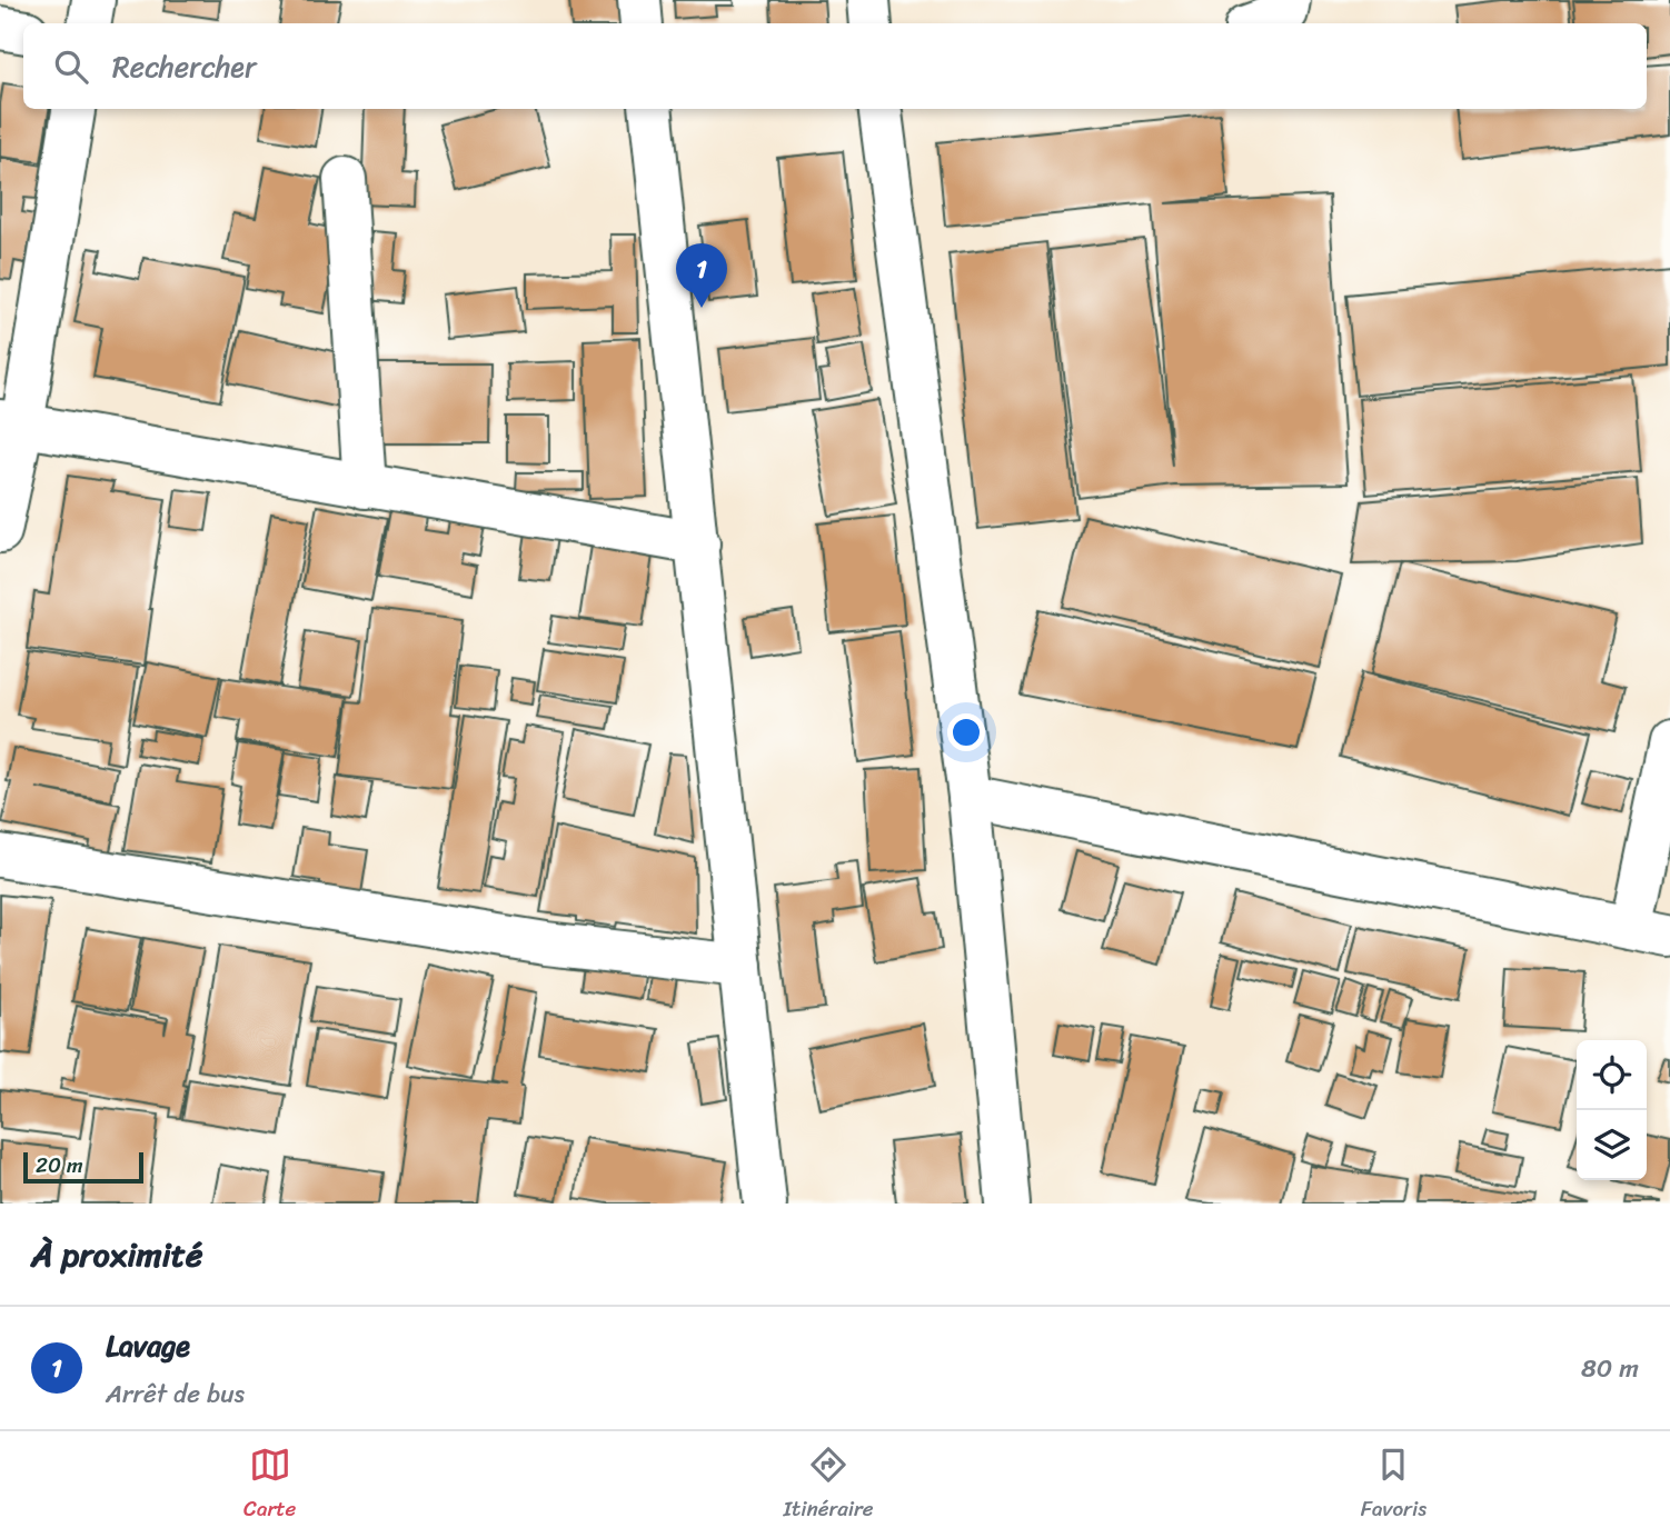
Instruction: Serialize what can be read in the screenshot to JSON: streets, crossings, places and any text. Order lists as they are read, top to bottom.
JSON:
{
  "scale_bar": "20 m",
  "page": {
    "search": "Rechercher",
    "pins": "1",
    "scale": "20 m",
    "heading": "À proximité",
    "list": [
      {
        "mark": "1",
        "name": "Lavage",
        "note": "Arrêt de bus",
        "value": "80 m"
      }
    ],
    "nav": ["Carte", "Itinéraire", "Favoris"]
  }
}
